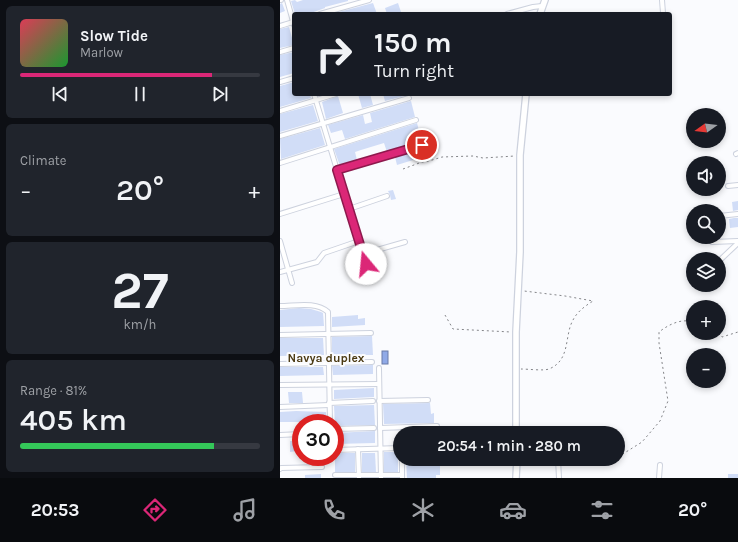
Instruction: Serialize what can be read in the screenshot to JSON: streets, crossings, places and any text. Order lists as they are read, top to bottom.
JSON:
{
  "districts": ["Navya duplex"],
  "north": "left",
  "page": {
    "turn": ["150 m", "Turn right"],
    "song": ["Slow Tide", "Marlow"],
    "map_buttons": ["+", "−"],
    "tile": [
      "Climate",
      ["27", "km/h"],
      ["Range · 81%", "405 km"]
    ],
    "heat": ["−", "20°", "+"],
    "limit": "30",
    "trip": "20:54 · 1 min · 280 m",
    "tabs": ["20:53", "20°"]
  }
}
